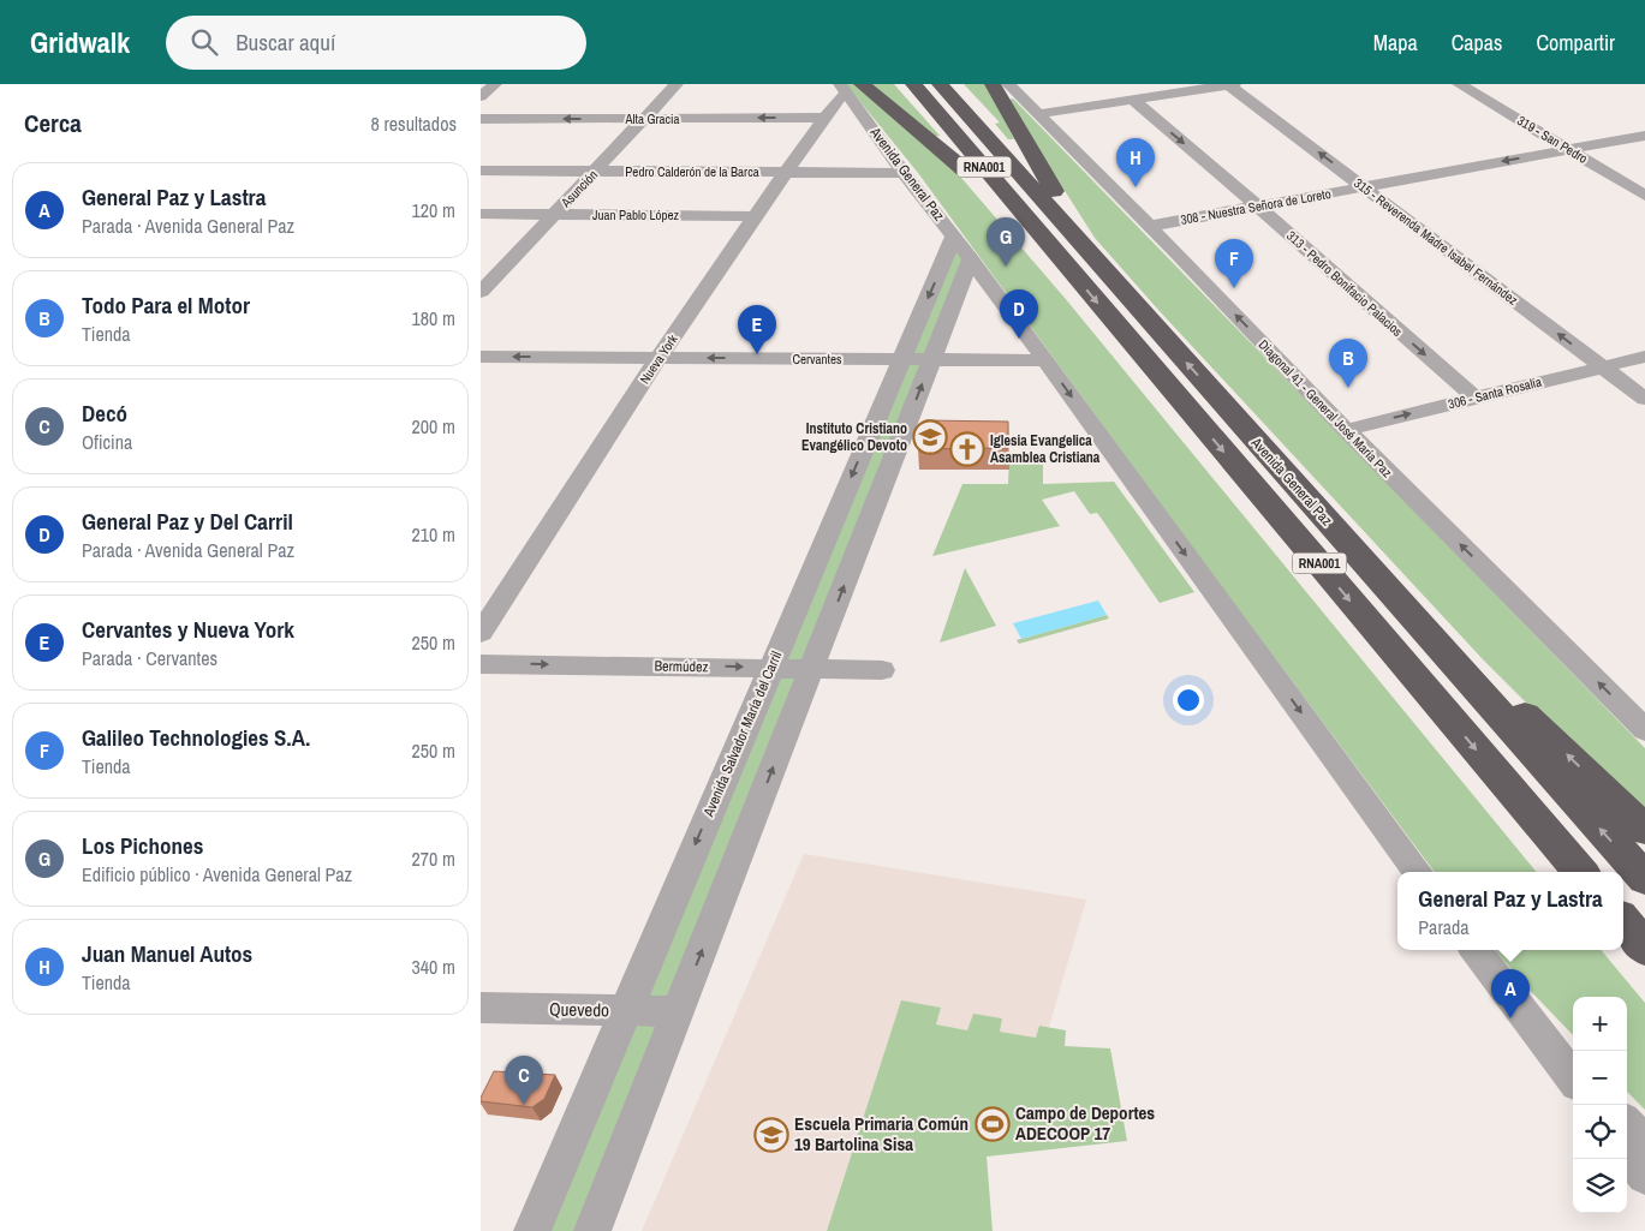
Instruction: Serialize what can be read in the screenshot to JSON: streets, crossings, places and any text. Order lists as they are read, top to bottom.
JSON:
{
  "streets": {
    "highway": ["RNA001", "Avenida General Paz"],
    "street": [
      "Alta Gracia",
      "319 - San Pedro",
      "Pedro Calderón de la Barca",
      "Asunción",
      "308 - Nuestra Señora de Loreto",
      "Juan Pablo López",
      "315 - Reverenda Madre Isabel Fernández",
      "313 - Pedro Bonifacio Palacios",
      "Nueva York",
      "Cervantes",
      "306 - Santa Rosalía",
      "Diagonal 41 - General José María Paz",
      "Bermúdez",
      "Avenida Salvador María del Carril",
      "Quevedo"
    ]
  },
  "crossings": [
    ["Alta Gracia", "Asunción"],
    ["Alta Gracia", "Nueva York"],
    ["319 - San Pedro", "308 - Nuestra Señora de Loreto"],
    ["Pedro Calderón de la Barca", "Avenida General Paz"],
    ["Pedro Calderón de la Barca", "Asunción"],
    ["Pedro Calderón de la Barca", "Nueva York"],
    ["Avenida General Paz", "Nueva York"],
    ["Avenida General Paz", "Cervantes"],
    ["Avenida General Paz", "Avenida Salvador María del Carril"],
    ["Asunción", "Juan Pablo López"],
    ["308 - Nuestra Señora de Loreto", "315 - Reverenda Madre Isabel Fernández"],
    ["308 - Nuestra Señora de Loreto", "313 - Pedro Bonifacio Palacios"],
    ["308 - Nuestra Señora de Loreto", "Diagonal 41 - General José María Paz"],
    ["Juan Pablo López", "Nueva York"],
    ["315 - Reverenda Madre Isabel Fernández", "306 - Santa Rosalía"],
    ["313 - Pedro Bonifacio Palacios", "306 - Santa Rosalía"],
    ["Nueva York", "Cervantes"],
    ["Cervantes", "Avenida Salvador María del Carril"],
    ["306 - Santa Rosalía", "Diagonal 41 - General José María Paz"],
    ["Bermúdez", "Avenida Salvador María del Carril"],
    ["Avenida Salvador María del Carril", "Quevedo"]
  ],
  "one_way": [
    "Alta Gracia",
    "308 - Nuestra Señora de Loreto",
    "315 - Reverenda Madre Isabel Fernández",
    "313 - Pedro Bonifacio Palacios",
    "Cervantes",
    "306 - Santa Rosalía",
    "Diagonal 41 - General José María Paz",
    "Bermúdez"
  ],
  "places": {
    "school or university": ["Instituto Cristiano Evangélico Devoto", "Escuela Primaria Común 19 Bartolina Sisa"],
    "church": ["Iglesia Evangelica Asamblea Cristiana"],
    "sports": ["Campo de Deportes ADECOOP 17"]
  },
  "page": {
    "header": "Gridwalk",
    "search": "Buscar aquí",
    "nav": ["Mapa", "Capas", "Compartir"],
    "heading": ["Cerca", "8 resultados"],
    "pins": [
      "H",
      "G",
      "F",
      "D",
      "E",
      "B",
      "A",
      "C"
    ],
    "list": [
      {
        "mark": "A",
        "name": "General Paz y Lastra",
        "note": "Parada · Avenida General Paz",
        "value": "120 m"
      },
      {
        "mark": "B",
        "name": "Todo Para el Motor",
        "note": "Tienda",
        "value": "180 m"
      },
      {
        "mark": "C",
        "name": "Decó",
        "note": "Oficina",
        "value": "200 m"
      },
      {
        "mark": "D",
        "name": "General Paz y Del Carril",
        "note": "Parada · Avenida General Paz",
        "value": "210 m"
      },
      {
        "mark": "E",
        "name": "Cervantes y Nueva York",
        "note": "Parada · Cervantes",
        "value": "250 m"
      },
      {
        "mark": "F",
        "name": "Galileo Technologies S.A.",
        "note": "Tienda",
        "value": "250 m"
      },
      {
        "mark": "G",
        "name": "Los Pichones",
        "note": "Edificio público · Avenida General Paz",
        "value": "270 m"
      },
      {
        "mark": "H",
        "name": "Juan Manuel Autos",
        "note": "Tienda",
        "value": "340 m"
      }
    ],
    "popup": ["General Paz y Lastra", "Parada"],
    "map_buttons": ["+", "−"]
  }
}
